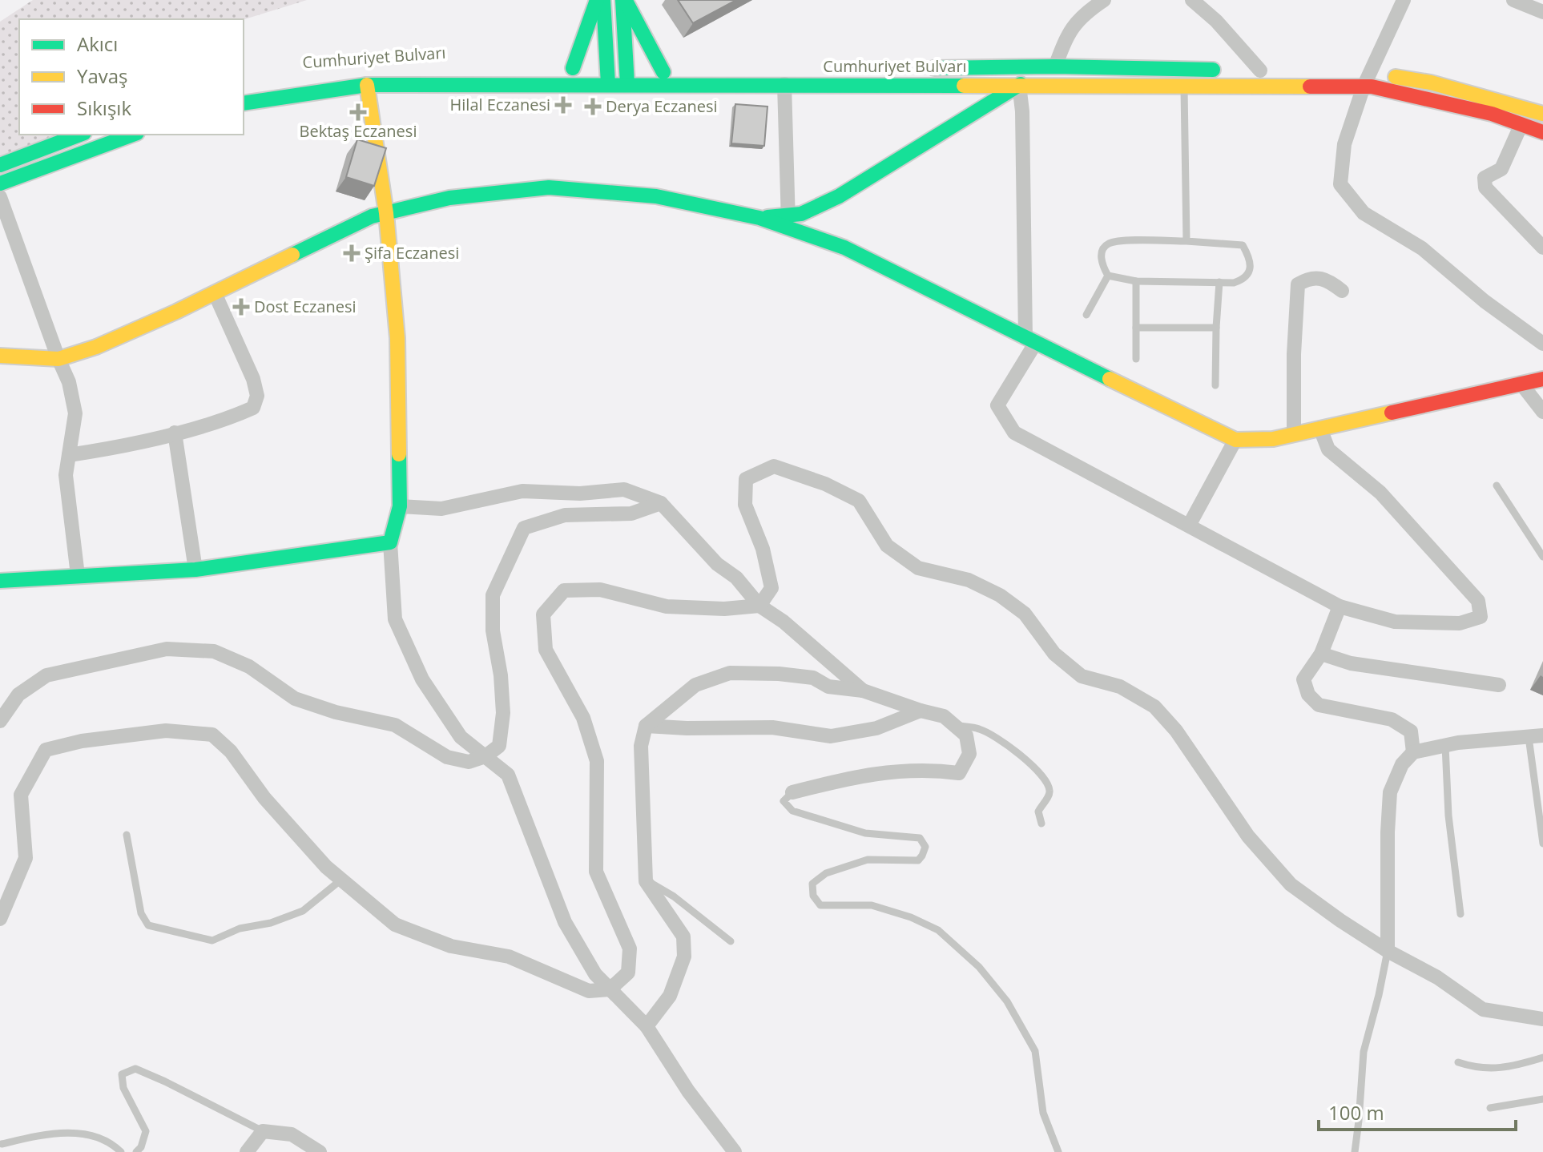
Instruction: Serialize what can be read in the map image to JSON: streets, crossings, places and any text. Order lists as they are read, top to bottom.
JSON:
{
  "streets": {
    "street": ["Cumhuriyet Bulvarı"]
  },
  "places": {
    "health": [
      "Hilal Eczanesi",
      "Derya Eczanesi",
      "Bektaş Eczanesi",
      "Şifa Eczanesi",
      "Dost Eczanesi"
    ]
  },
  "legend": ["Akıcı", "Yavaş", "Sıkışık"],
  "scale_bar": "100 m"
}
